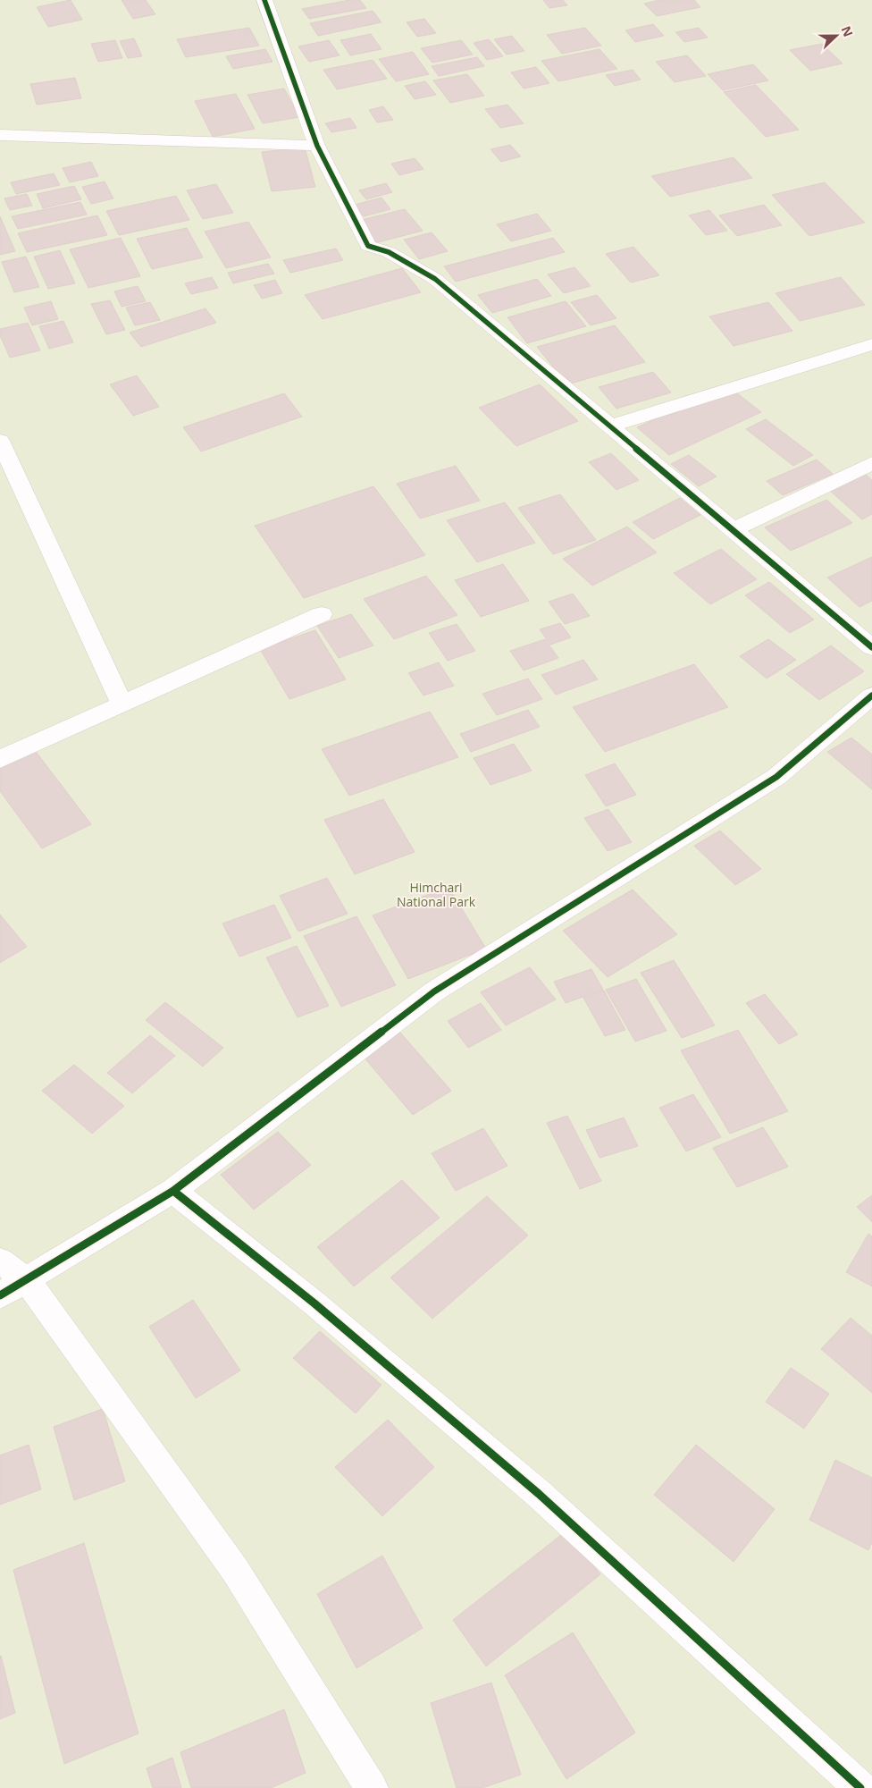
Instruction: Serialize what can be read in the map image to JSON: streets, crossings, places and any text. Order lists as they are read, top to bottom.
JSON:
{
  "parks": ["Himchari National Park"],
  "north": "right"
}
